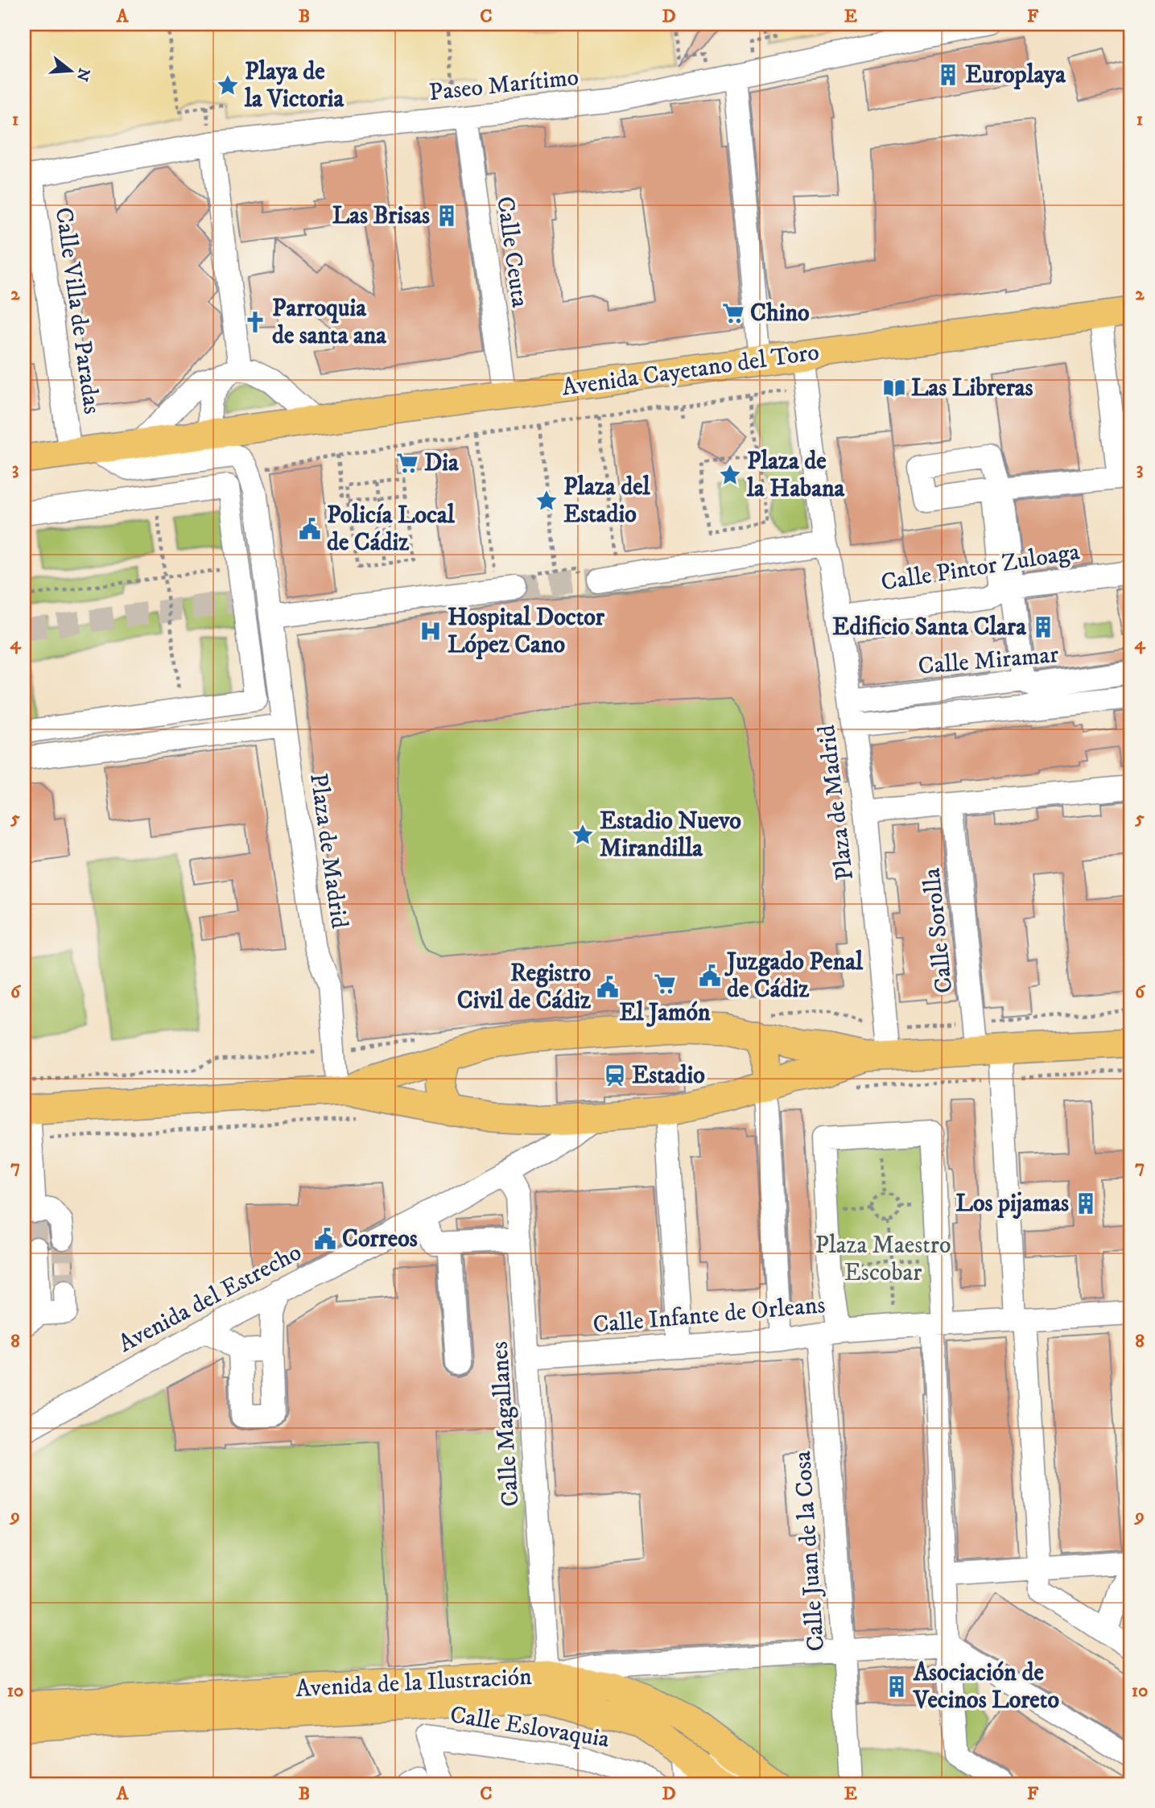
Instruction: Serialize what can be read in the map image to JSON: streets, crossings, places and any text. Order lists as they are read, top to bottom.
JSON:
{
  "streets": {
    "main road": ["Avenida Cayetano del Toro", "Avenida de la Ilustración"],
    "street": [
      "Paseo Marítimo",
      "Calle Ceuta",
      "Calle Villa de Paradas",
      "Calle Pintor Zuloaga",
      "Calle Miramar",
      "Plaza de Madrid",
      "Calle Sorolla",
      "Avenida del Estrecho",
      "Calle Infante de Orleans",
      "Calle Magallanes",
      "Calle Juan de la Cosa",
      "Calle Eslovaquia"
    ]
  },
  "crossings": [
    ["Paseo Marítimo", "Calle Ceuta"],
    ["Paseo Marítimo", "Calle Villa de Paradas"],
    ["Calle Ceuta", "Avenida Cayetano del Toro"],
    ["Calle Villa de Paradas", "Avenida Cayetano del Toro"],
    ["Calle Villa de Paradas", "Plaza de Madrid"],
    ["Avenida Cayetano del Toro", "Plaza de Madrid"],
    ["Calle Pintor Zuloaga", "Plaza de Madrid"],
    ["Calle Miramar", "Plaza de Madrid"],
    ["Calle Sorolla", "Calle Infante de Orleans"],
    ["Avenida del Estrecho", "Calle Magallanes"],
    ["Calle Infante de Orleans", "Calle Magallanes"],
    ["Calle Infante de Orleans", "Calle Juan de la Cosa"],
    ["Calle Magallanes", "Avenida de la Ilustración"]
  ],
  "parks": ["Plaza Maestro Escobar"],
  "places": {
    "building": [
      "Europlaya",
      "Las Brisas",
      "Edificio Santa Clara",
      "Los pijamas",
      "Asociación de Vecinos Loreto"
    ],
    "place": [
      "Playa de la Victoria",
      "Plaza de la Habana",
      "Plaza del Estadio",
      "Estadio Nuevo Mirandilla"
    ],
    "supermarket": ["Chino", "Dia", "El Jamón"],
    "church": ["Parroquia de santa ana"],
    "library": ["Las Libreras"],
    "public building": [
      "Policía Local de Cádiz",
      "Juzgado Penal de Cádiz",
      "Registro Civil de Cádiz",
      "Correos"
    ],
    "hospital": ["Hospital Doctor López Cano"],
    "station": ["Estadio"]
  },
  "north": "right",
  "grid": {
    "columns": [
      "A",
      "B",
      "C",
      "D",
      "E",
      "F"
    ],
    "rows": [
      "1",
      "2",
      "3",
      "4",
      "5",
      "6",
      "7",
      "8",
      "9",
      "10"
    ]
  }
}
